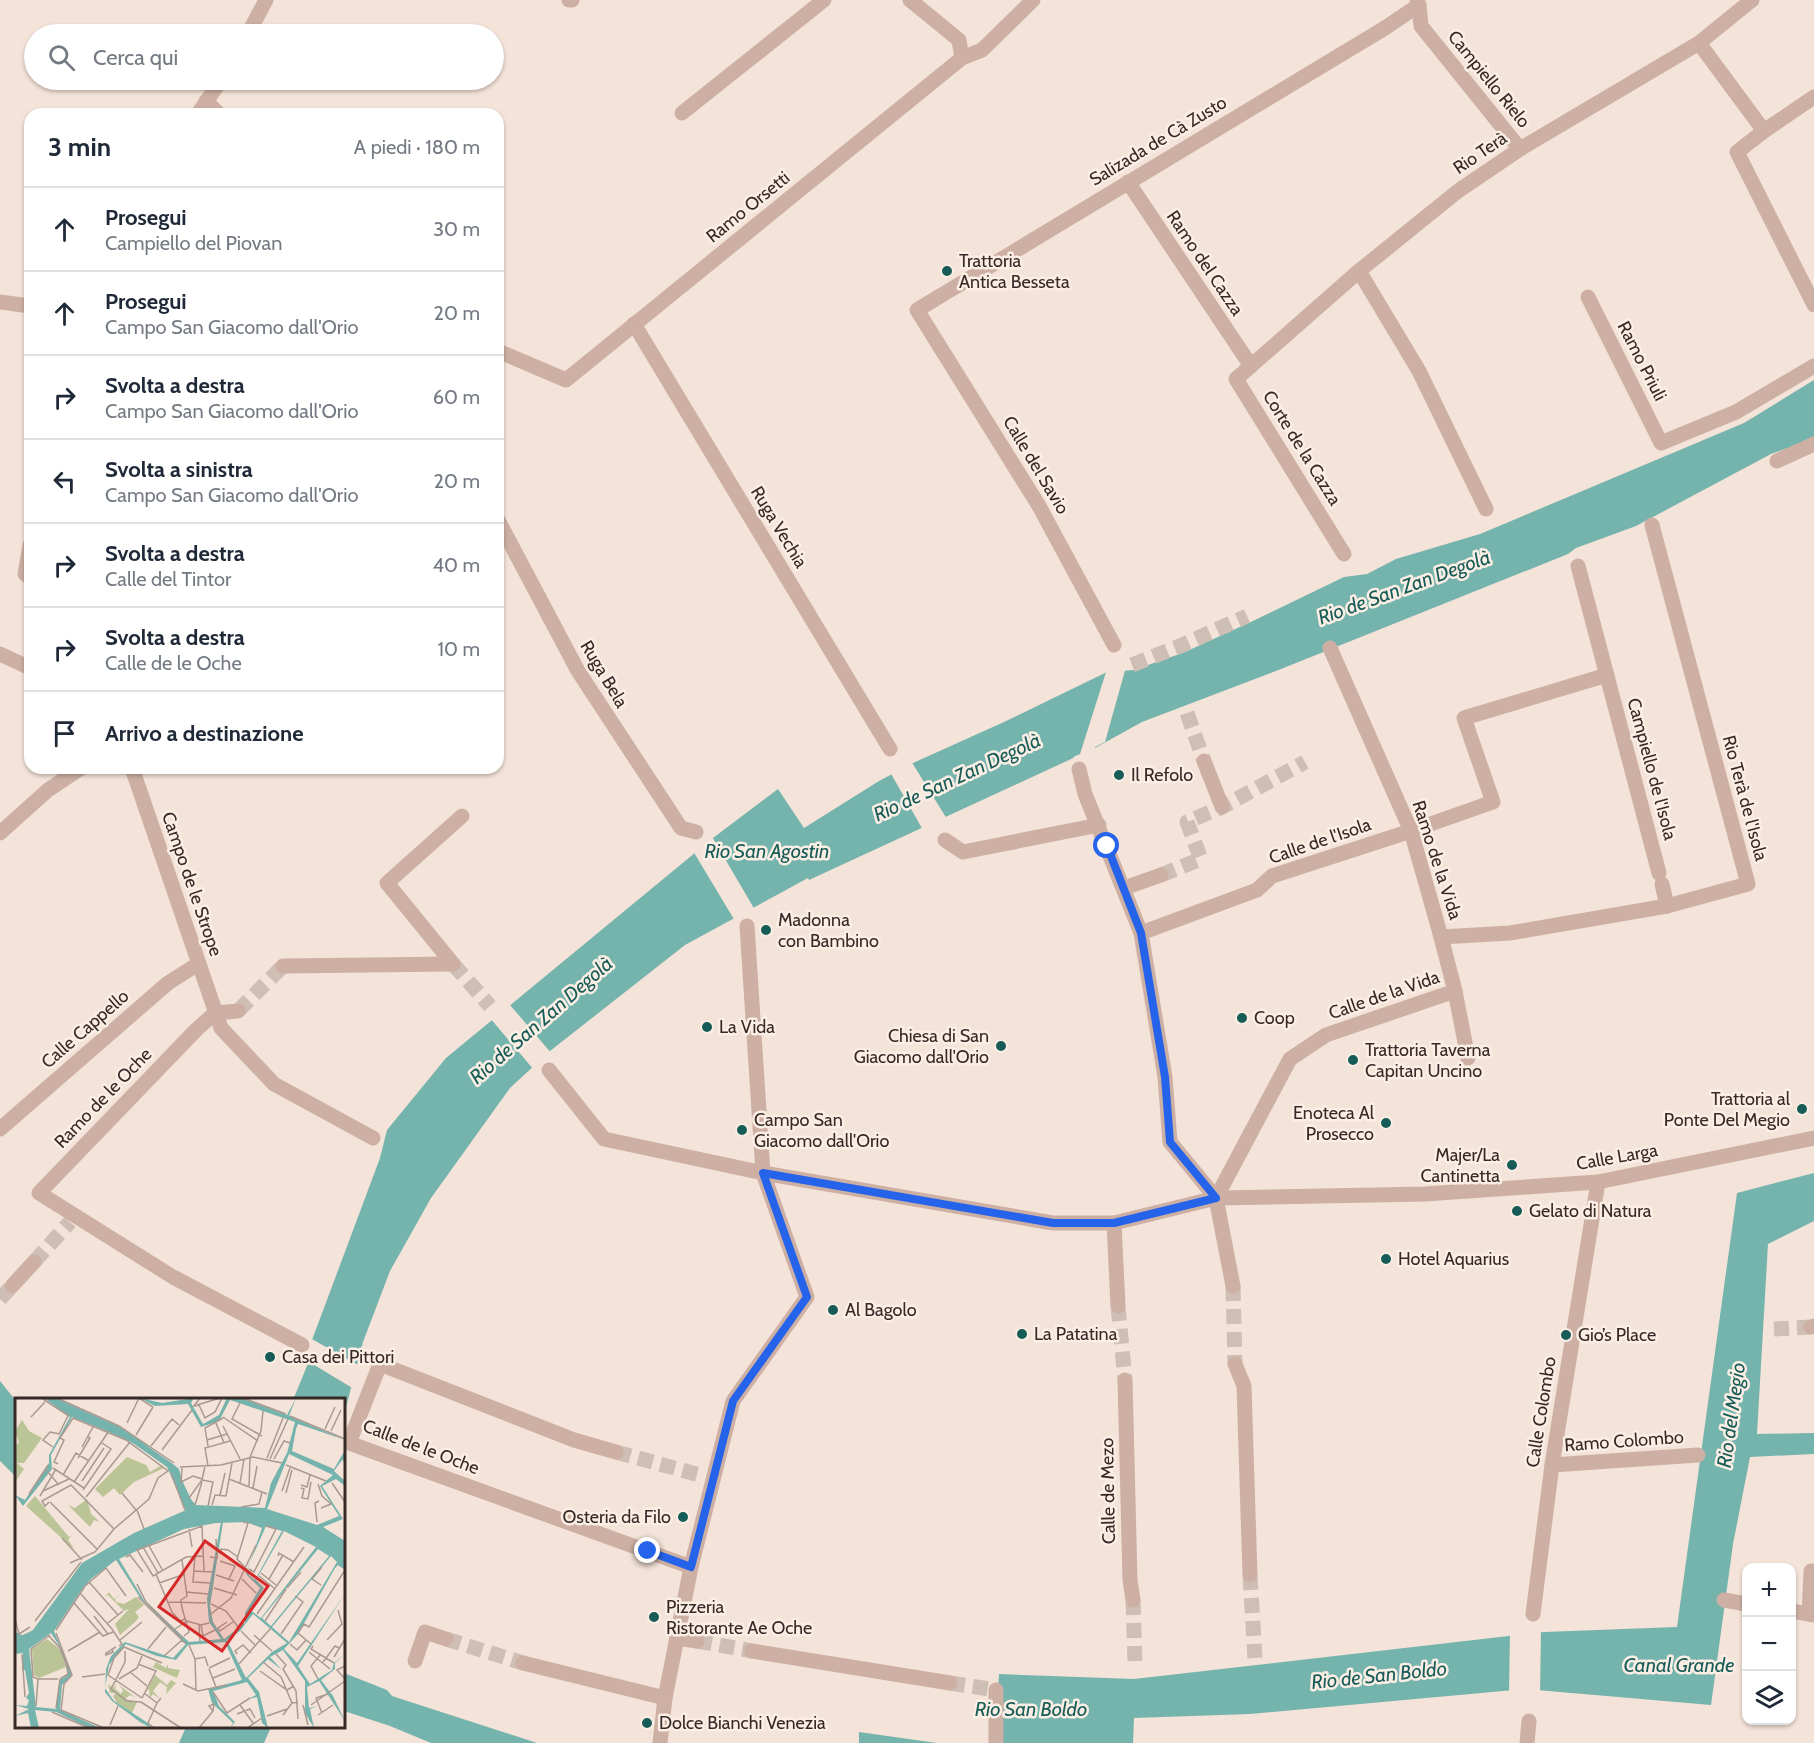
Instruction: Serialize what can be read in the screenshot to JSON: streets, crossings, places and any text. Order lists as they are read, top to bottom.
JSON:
{
  "streets": {
    "street": [
      "Campiello Rielo",
      "Salizada de Cà Zusto",
      "Rio Terà",
      "Ramo Orsetti",
      "Ramo del Cazza",
      "Ramo Priuli",
      "Corte de la Cazza",
      "Calle del Savio",
      "Ruga Vechia",
      "Ruga Bela",
      "Campiello de l'Isola",
      "Rio Terà de l'Isola",
      "Calle de l'Isola",
      "Ramo de la Vida",
      "Campo de le Strope",
      "Calle de la Vida",
      "Calle Cappello",
      "Ramo de le Oche",
      "Calle Larga",
      "Calle Colombo",
      "Ramo Colombo",
      "Calle de le Oche",
      "Calle de Mezo"
    ]
  },
  "crossings": [
    ["Campiello Rielo", "Salizada de Cà Zusto"],
    ["Campiello Rielo", "Rio Terà"],
    ["Salizada de Cà Zusto", "Ramo del Cazza"],
    ["Salizada de Cà Zusto", "Calle del Savio"],
    ["Rio Terà", "Ramo del Cazza"],
    ["Rio Terà", "Corte de la Cazza"],
    ["Ramo Orsetti", "Ruga Vechia"],
    ["Ramo del Cazza", "Corte de la Cazza"],
    ["Campiello de l'Isola", "Rio Terà de l'Isola"],
    ["Campiello de l'Isola", "Calle de l'Isola"],
    ["Rio Terà de l'Isola", "Ramo de la Vida"],
    ["Calle de l'Isola", "Ramo de la Vida"],
    ["Ramo de la Vida", "Calle de la Vida"],
    ["Campo de le Strope", "Calle Cappello"],
    ["Campo de le Strope", "Ramo de le Oche"],
    ["Calle de la Vida", "Calle Larga"],
    ["Calle Larga", "Calle Colombo"],
    ["Calle Colombo", "Ramo Colombo"]
  ],
  "water": [
    "Rio de San Zan Degolà",
    "Rio San Agostin",
    "Rio del Megio",
    "Canal Grande",
    "Rio de San Boldo",
    "Rio San Boldo"
  ],
  "places": [
    "Trattoria Antica Besseta",
    "Il Refolo",
    "Madonna con Bambino",
    "Coop",
    "La Vida",
    "Chiesa di San Giacomo dall'Orio",
    "Trattoria Taverna Capitan Uncino",
    "Trattoria al Ponte Del Megio",
    "Enoteca Al Prosecco",
    "Campo San Giacomo dall'Orio",
    "Majer/La Cantinetta",
    "Gelato di Natura",
    "Hotel Aquarius",
    "Al Bagolo",
    "La Patatina",
    "Gio’s Place",
    "Casa dei Pittori",
    "Osteria da Filo",
    "Pizzeria Ristorante Ae Oche",
    "Dolce Bianchi Venezia"
  ],
  "page": {
    "search": "Cerca qui",
    "heading": ["3 min", "A piedi · 180 m"],
    "list": [
      ["Prosegui", "Campiello del Piovan", "30 m"],
      ["Prosegui", "Campo San Giacomo dall'Orio", "20 m"],
      ["Svolta a destra", "Campo San Giacomo dall'Orio", "60 m"],
      ["Svolta a sinistra", "Campo San Giacomo dall'Orio", "20 m"],
      ["Svolta a destra", "Calle del Tintor", "40 m"],
      ["Svolta a destra", "Calle de le Oche", "10 m"],
      "Arrivo a destinazione"
    ],
    "map_buttons": ["+", "−"]
  }
}
